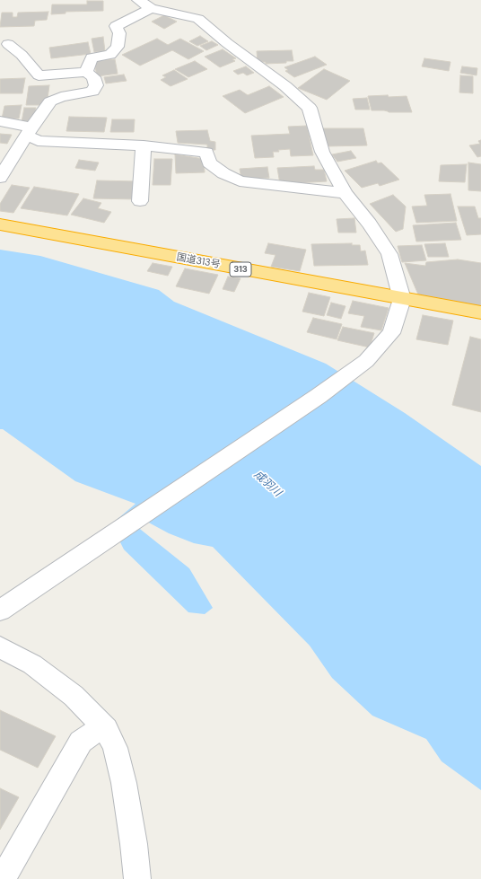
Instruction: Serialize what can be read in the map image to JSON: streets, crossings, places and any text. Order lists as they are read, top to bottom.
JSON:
{
  "streets": {
    "highway": ["国道313号", "313"]
  },
  "water": ["成羽川"]
}
